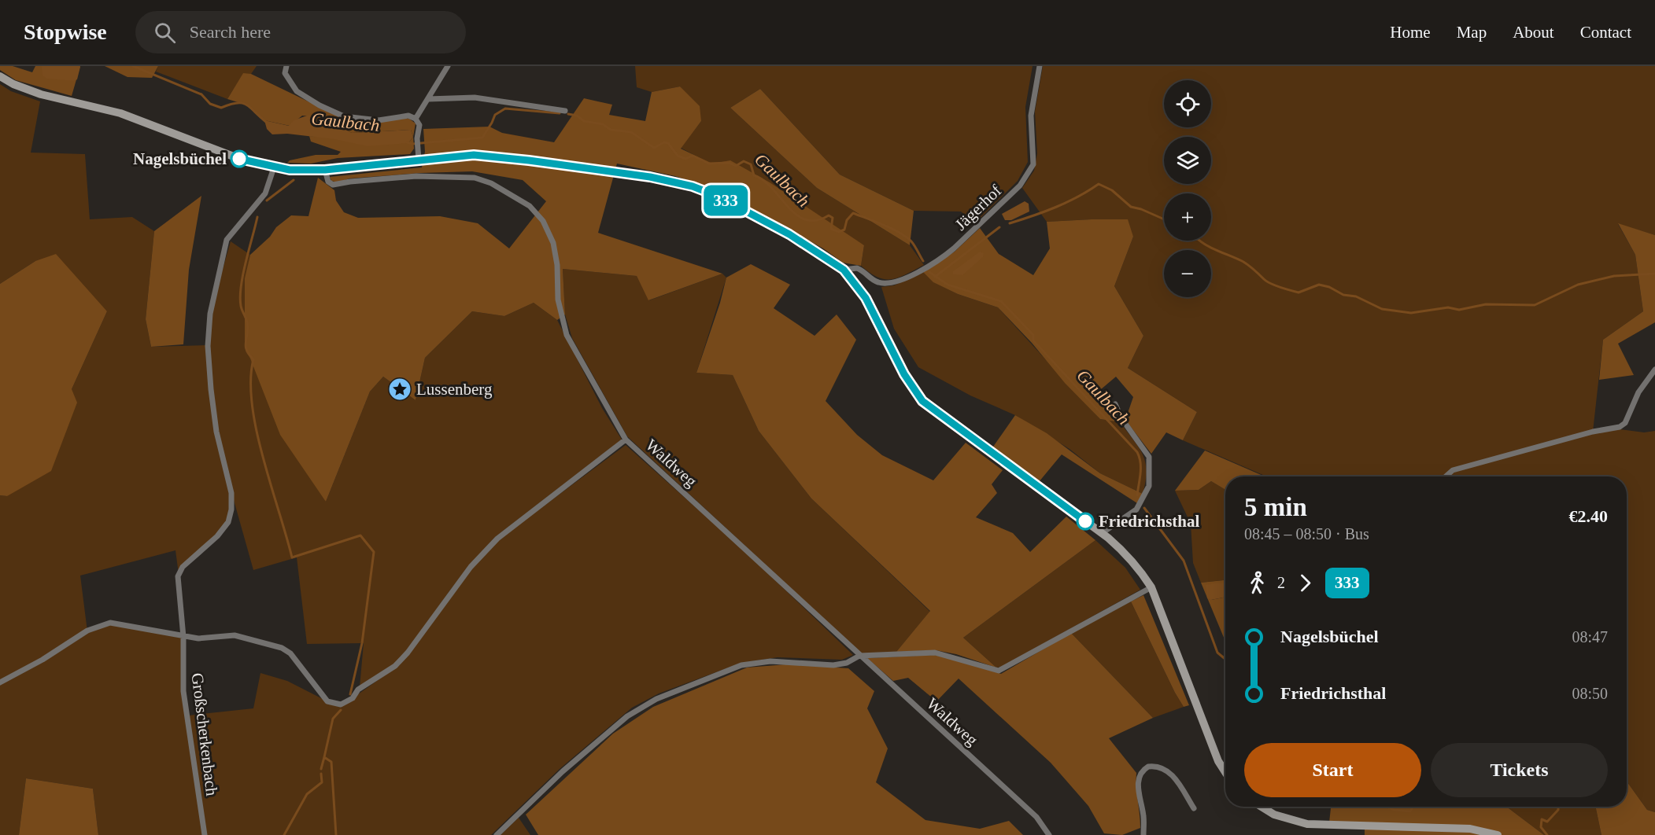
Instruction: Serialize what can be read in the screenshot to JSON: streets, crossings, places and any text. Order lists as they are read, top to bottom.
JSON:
{
  "streets": {
    "street": ["Jägerhof", "Waldweg", "Großscherkenbach"]
  },
  "water": ["Gaulbach"],
  "places": {
    "other": ["Nagelsbüchel", "Friedrichsthal"],
    "place": ["Lussenberg"]
  },
  "lines": ["bus line 333"],
  "page": {
    "header": "Stopwise",
    "search": "Search here",
    "nav": [
      "Home",
      "Map",
      "About",
      "Contact"
    ],
    "on_map": "333",
    "map_buttons": ["+", "−"],
    "heading": ["5 min", "08:45 – 08:50 · Bus", "€2.40"],
    "legs": ["2", "333"],
    "list": [
      {
        "name": "Nagelsbüchel",
        "value": "08:47"
      },
      {
        "name": "Friedrichsthal",
        "value": "08:50"
      }
    ],
    "buttons": ["Start", "Tickets"]
  }
}
